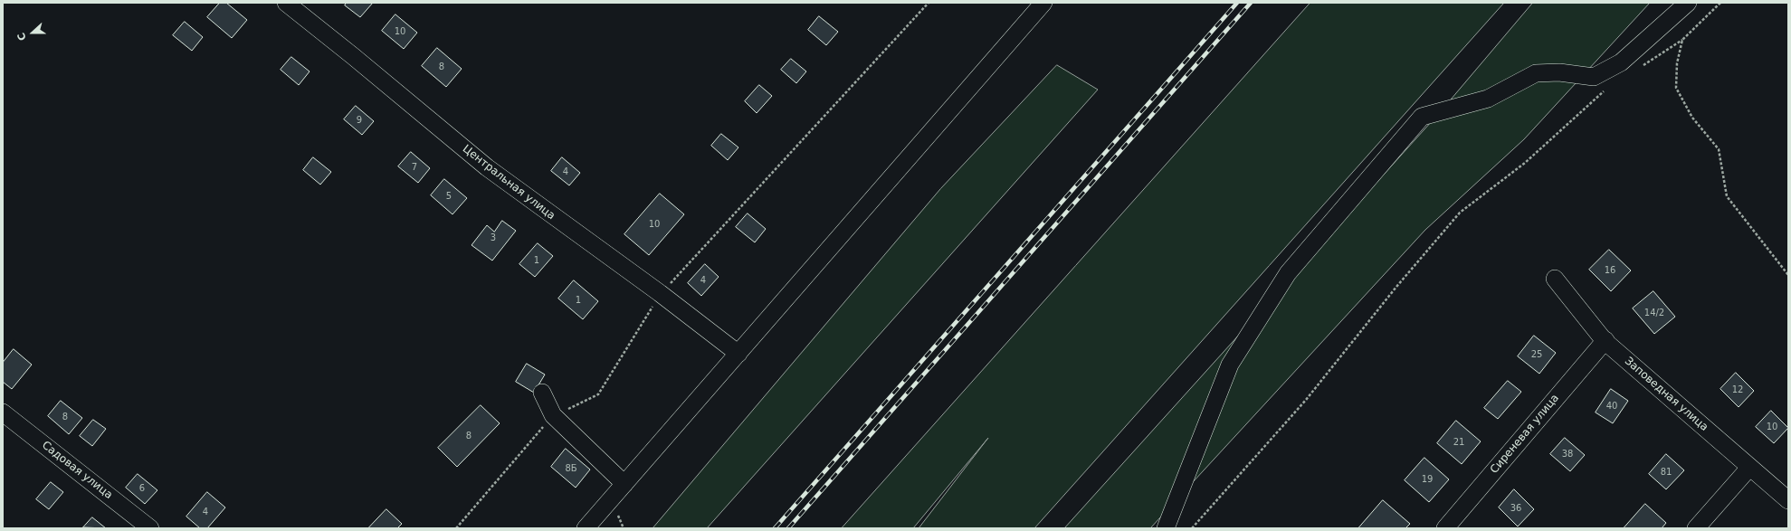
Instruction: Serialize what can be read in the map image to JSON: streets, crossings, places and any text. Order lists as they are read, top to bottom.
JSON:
{
  "streets": {
    "street": [
      "Центральная улица",
      "Заповедная улица",
      "Сиреневая улица",
      "Садовая улица"
    ]
  },
  "crossings": [
    ["Заповедная улица", "Сиреневая улица"]
  ],
  "house_numbers": [
    "10",
    "8",
    "9",
    "7",
    "4",
    "5",
    "10",
    "3",
    "1",
    "16",
    "4",
    "1",
    "14/2",
    "25",
    "12",
    "40",
    "8",
    "10",
    "8",
    "21",
    "38",
    "8Б",
    "81",
    "19",
    "6",
    "36",
    "4"
  ],
  "north": "left"
}
